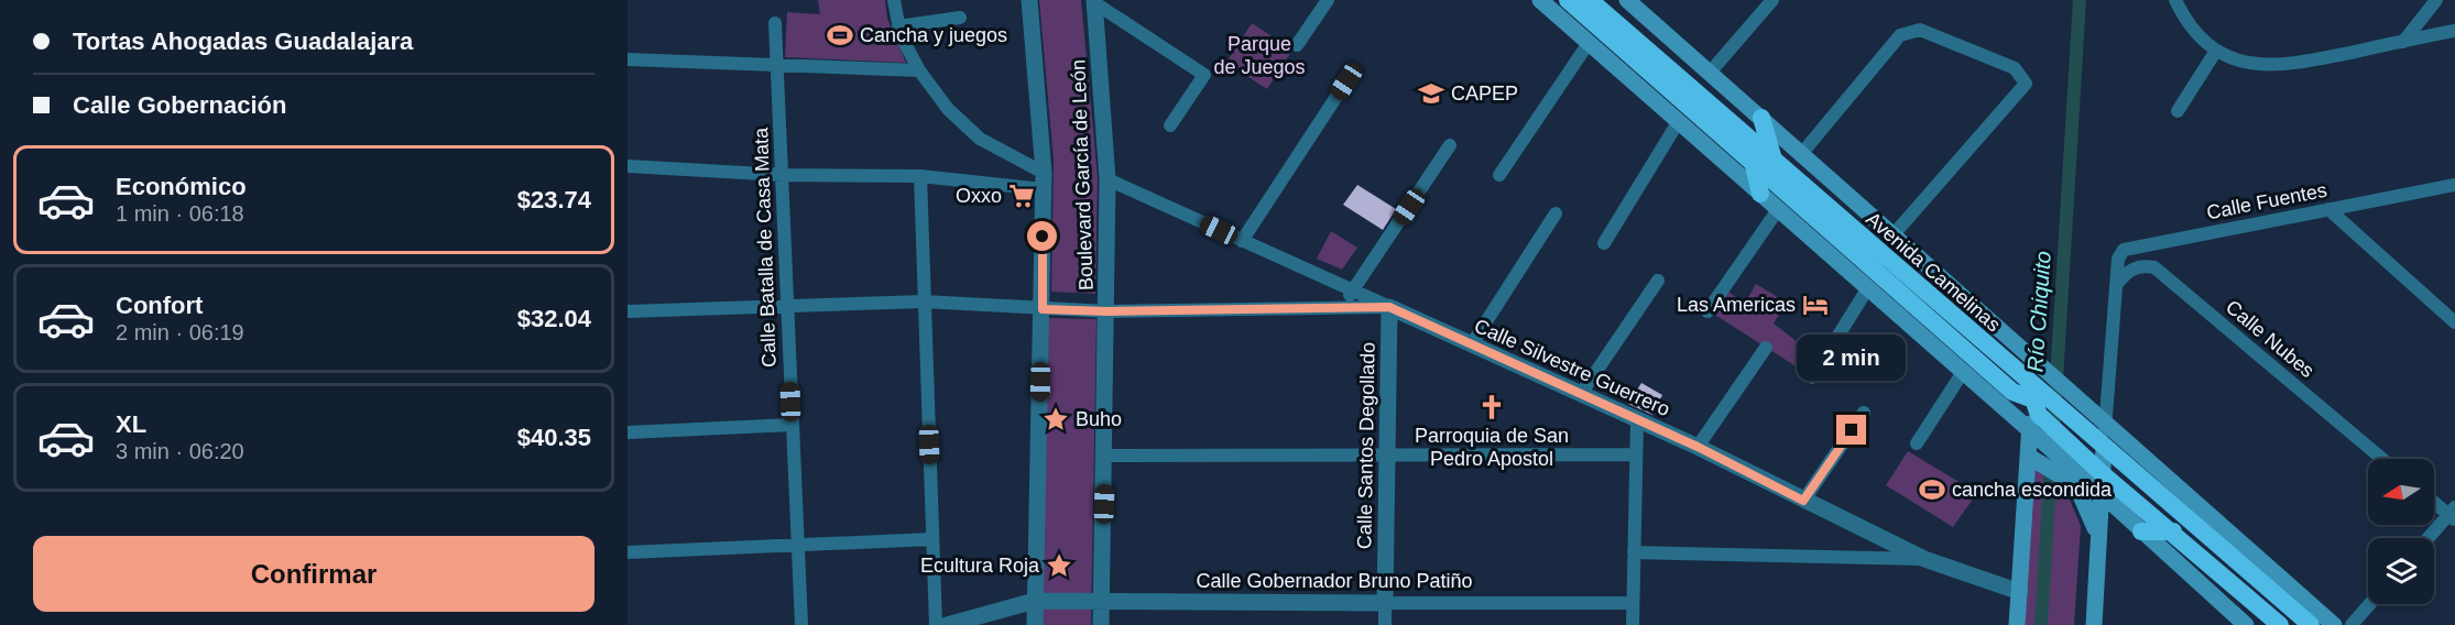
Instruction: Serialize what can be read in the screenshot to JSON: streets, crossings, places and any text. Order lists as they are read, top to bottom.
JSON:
{
  "streets": {
    "highway": ["Avenida Camelinas"],
    "street": [
      "Boulevard García de León",
      "Calle Fuentes",
      "Calle Batalla de Casa Mata",
      "Calle Nubes",
      "Calle Silvestre Guerrero",
      "Calle Santos Degollado",
      "Calle Gobernador Bruno Patiño"
    ]
  },
  "crossings": [
    ["Boulevard García de León", "Calle Silvestre Guerrero"],
    ["Boulevard García de León", "Calle Gobernador Bruno Patiño"],
    ["Calle Fuentes", "Calle Nubes"],
    ["Calle Silvestre Guerrero", "Calle Santos Degollado"],
    ["Calle Santos Degollado", "Calle Gobernador Bruno Patiño"]
  ],
  "water": ["Río Chiquito"],
  "parks": ["Parque de Juegos"],
  "places": {
    "sports": ["Cancha y juegos", "cancha escondida"],
    "school or university": ["CAPEP"],
    "supermarket": ["Oxxo"],
    "hotel": ["Las Americas"],
    "church": ["Parroquia de San Pedro Apostol"],
    "place": ["Buho", "Ecultura Roja"]
  },
  "north": "left",
  "page": {
    "banner": ["Tortas Ahogadas Guadalajara", "Calle Gobernación"],
    "list": [
      {
        "name": "Económico",
        "note": "1 min · 06:18",
        "value": "$23.74"
      },
      {
        "name": "Confort",
        "note": "2 min · 06:19",
        "value": "$32.04"
      },
      {
        "name": "XL",
        "note": "3 min · 06:20",
        "value": "$40.35"
      }
    ],
    "bubble": "2 min",
    "buttons": "Confirmar"
  }
}
